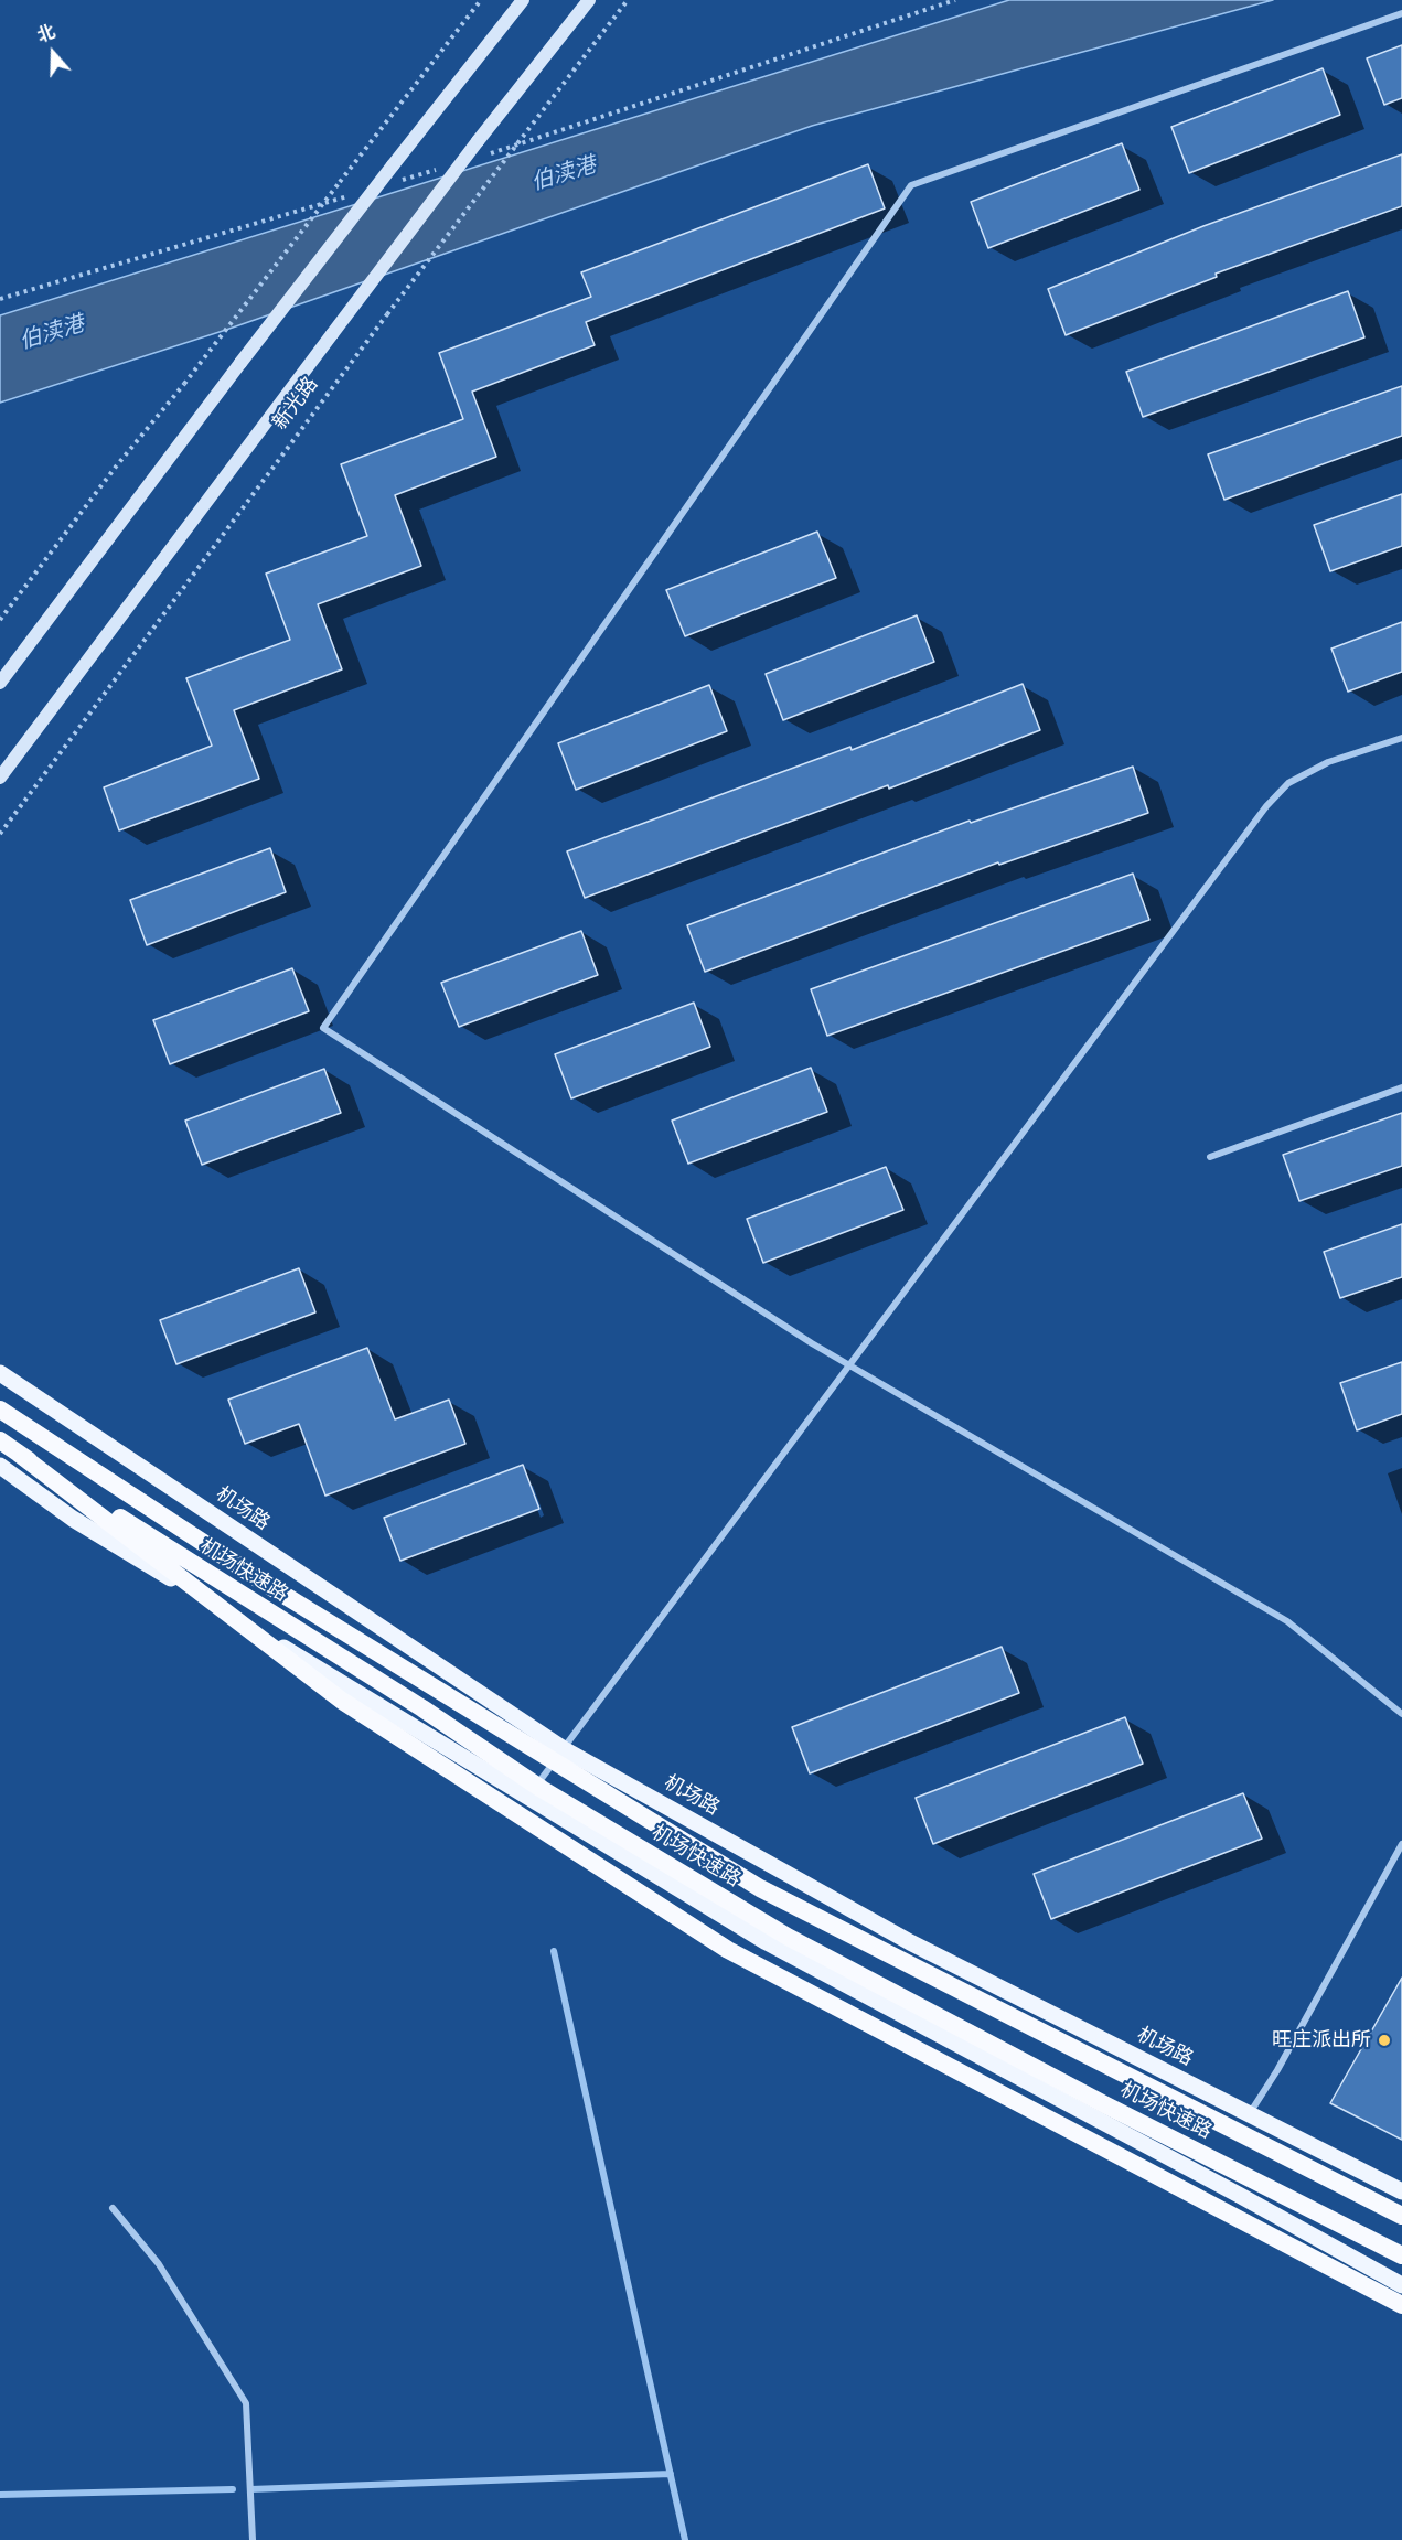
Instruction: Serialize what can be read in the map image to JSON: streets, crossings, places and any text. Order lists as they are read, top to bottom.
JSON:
{
  "streets": {
    "highway": ["机场快速路"],
    "main road": ["新光路", "机场路"]
  },
  "water": ["伯渎港"],
  "places": ["旺庄派出所"],
  "north": "top"
}
